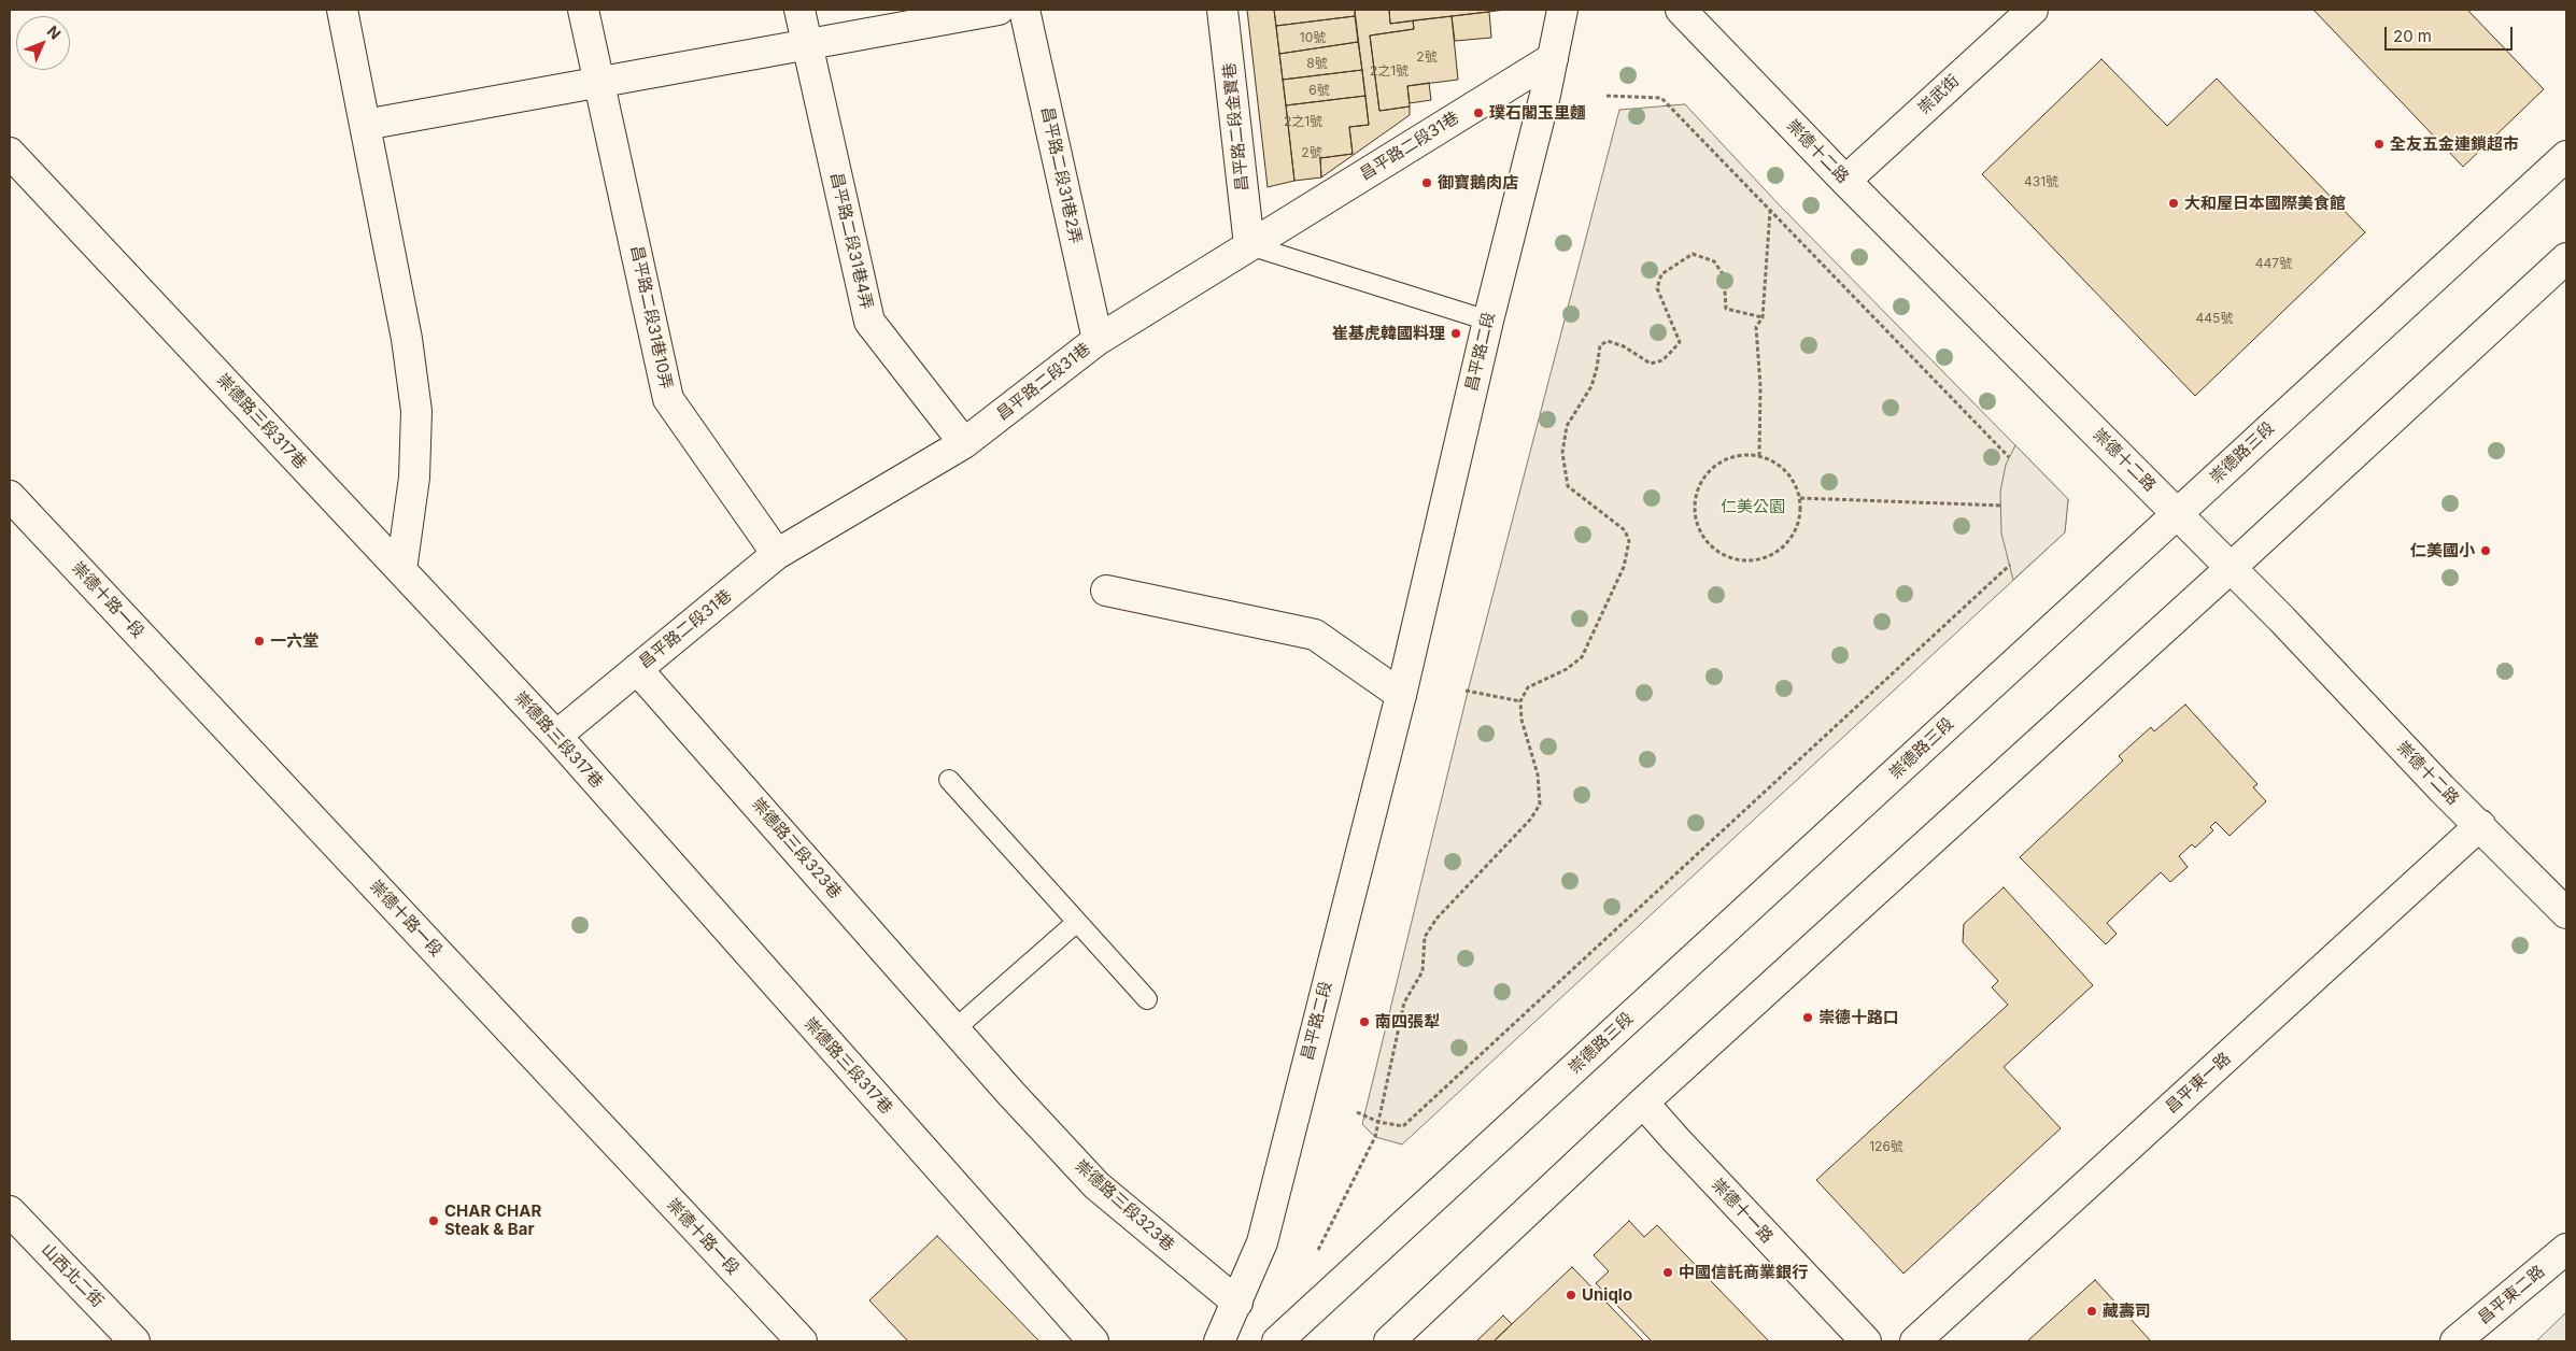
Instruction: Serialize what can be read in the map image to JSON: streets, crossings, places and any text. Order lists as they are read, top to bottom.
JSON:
{
  "streets": {
    "street": [
      "崇武街",
      "昌平路二段金寶巷",
      "昌平路二段31巷",
      "崇德十二路",
      "昌平路二段31巷2弄",
      "昌平路二段31巷4弄",
      "昌平路二段31巷10弄",
      "昌平路二段",
      "崇德路三段317巷",
      "崇德路三段",
      "崇德十路一段",
      "崇德路三段323巷",
      "昌平東一路",
      "崇德十一路",
      "山西北二街",
      "昌平東二路"
    ]
  },
  "crossings": [
    ["崇武街", "崇德十二路"],
    ["昌平路二段金寶巷", "昌平路二段31巷"],
    ["昌平路二段31巷", "昌平路二段31巷2弄"],
    ["昌平路二段31巷", "昌平路二段31巷4弄"],
    ["昌平路二段31巷", "昌平路二段31巷10弄"],
    ["昌平路二段31巷", "昌平路二段"],
    ["昌平路二段31巷", "崇德路三段317巷"],
    ["昌平路二段31巷", "崇德路三段323巷"],
    ["崇德十二路", "崇德路三段"],
    ["崇德十二路", "昌平東一路"],
    ["昌平路二段", "崇德路三段323巷"]
  ],
  "parks": ["仁美公園"],
  "places": [
    "璞石閣玉里麵",
    "全友五金連鎖超市",
    "御寶鵝肉店",
    "大和屋日本國際美食館",
    "崔基虎韓國料理",
    "仁美國小",
    "一六堂",
    "崇德十路口",
    "南四張犁",
    "CHAR CHAR Steak & Bar",
    "中國信託商業銀行",
    "Uniqlo",
    "藏壽司"
  ],
  "house_numbers": [
    "10號",
    "2號",
    "8號",
    "2之1號",
    "6號",
    "2之1號",
    "2號",
    "431號",
    "447號",
    "445號",
    "126號"
  ],
  "scale_bar": "20 m",
  "north": "top right"
}
